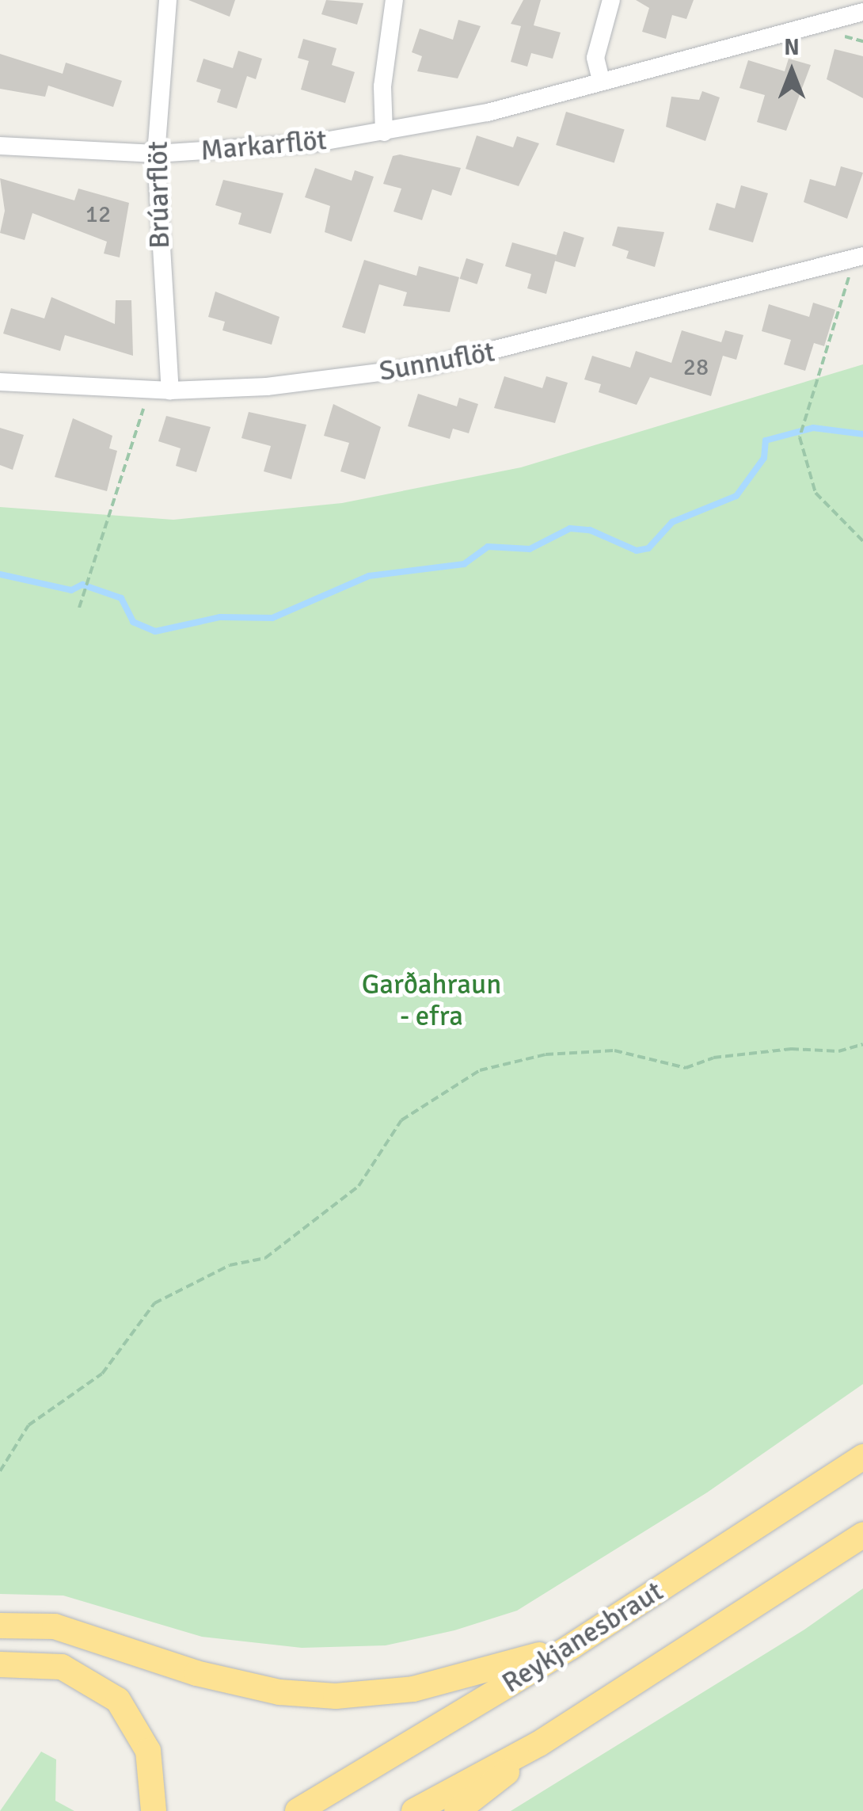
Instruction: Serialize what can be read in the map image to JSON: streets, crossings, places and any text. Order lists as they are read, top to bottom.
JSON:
{
  "streets": {
    "highway": ["Reykjanesbraut"],
    "street": ["Markarflöt", "Brúarflöt", "Sunnuflöt"]
  },
  "crossings": [
    ["Markarflöt", "Brúarflöt"],
    ["Brúarflöt", "Sunnuflöt"]
  ],
  "parks": ["Garðahraun - efra"],
  "house_numbers": ["12", "28"],
  "north": "top"
}
